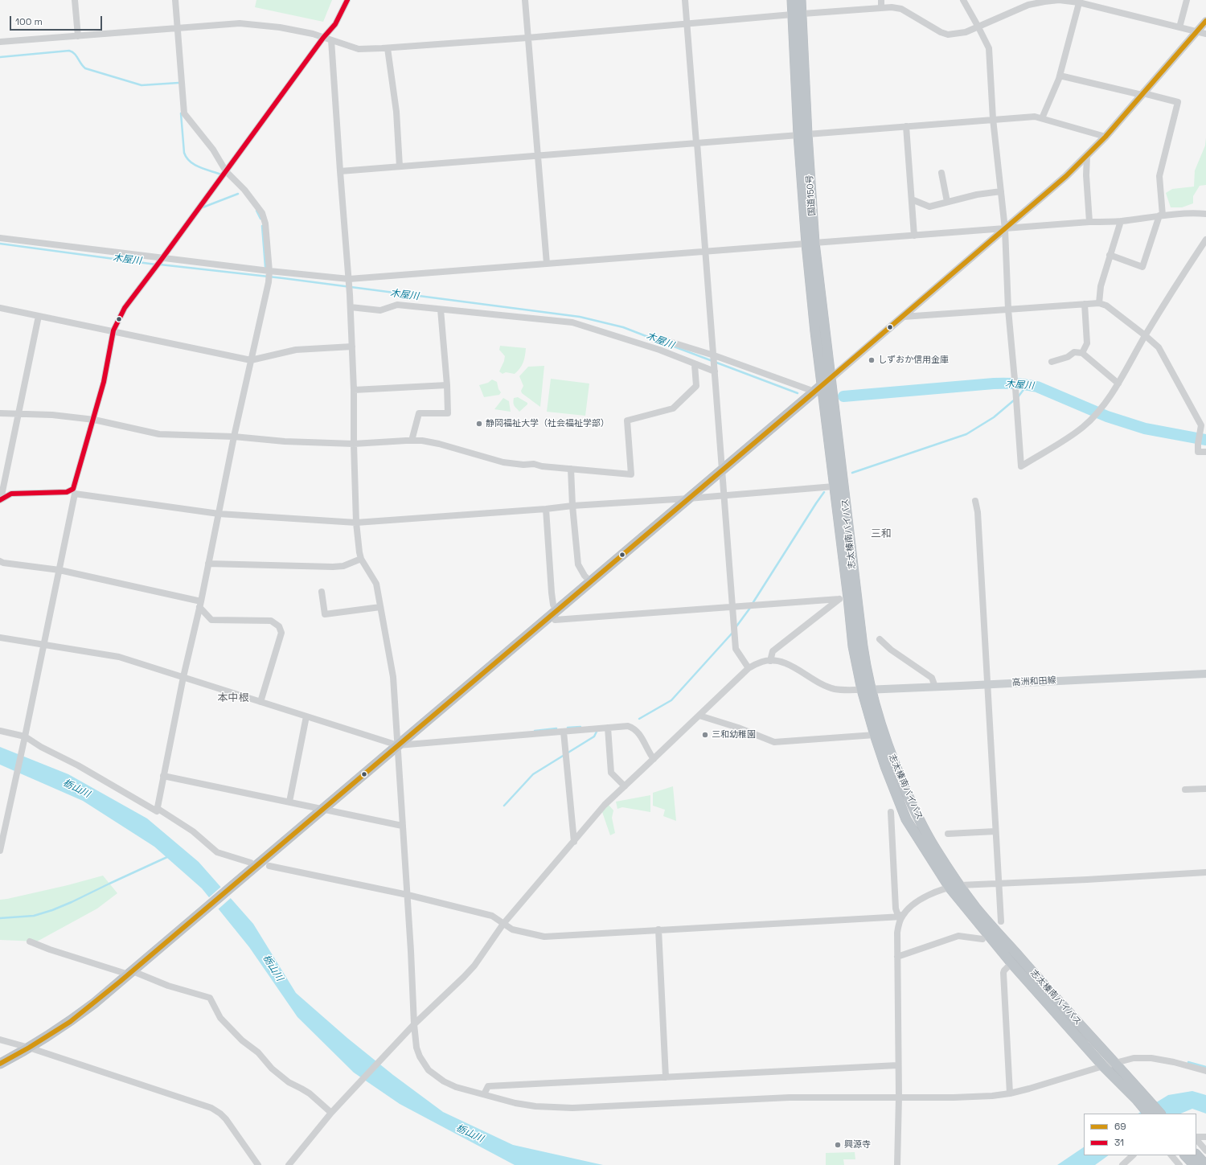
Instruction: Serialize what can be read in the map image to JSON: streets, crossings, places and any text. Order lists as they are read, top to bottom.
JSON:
{
  "streets": {
    "highway": ["国道150号", "志太榛南バイパス"],
    "main road": ["高洲和田線"]
  },
  "crossings": [
    ["国道150号", "志太榛南バイパス"],
    ["志太榛南バイパス", "高洲和田線"]
  ],
  "districts": ["三和", "本中根"],
  "water": ["木屋川", "栃山川"],
  "places": [
    "しずおか信用金庫",
    "静岡福祉大学（社会福祉学部）",
    "三和幼稚園",
    "興源寺"
  ],
  "lines": ["transit line 31", "transit line 69"],
  "legend": ["69", "31"],
  "scale_bar": "100 m"
}
